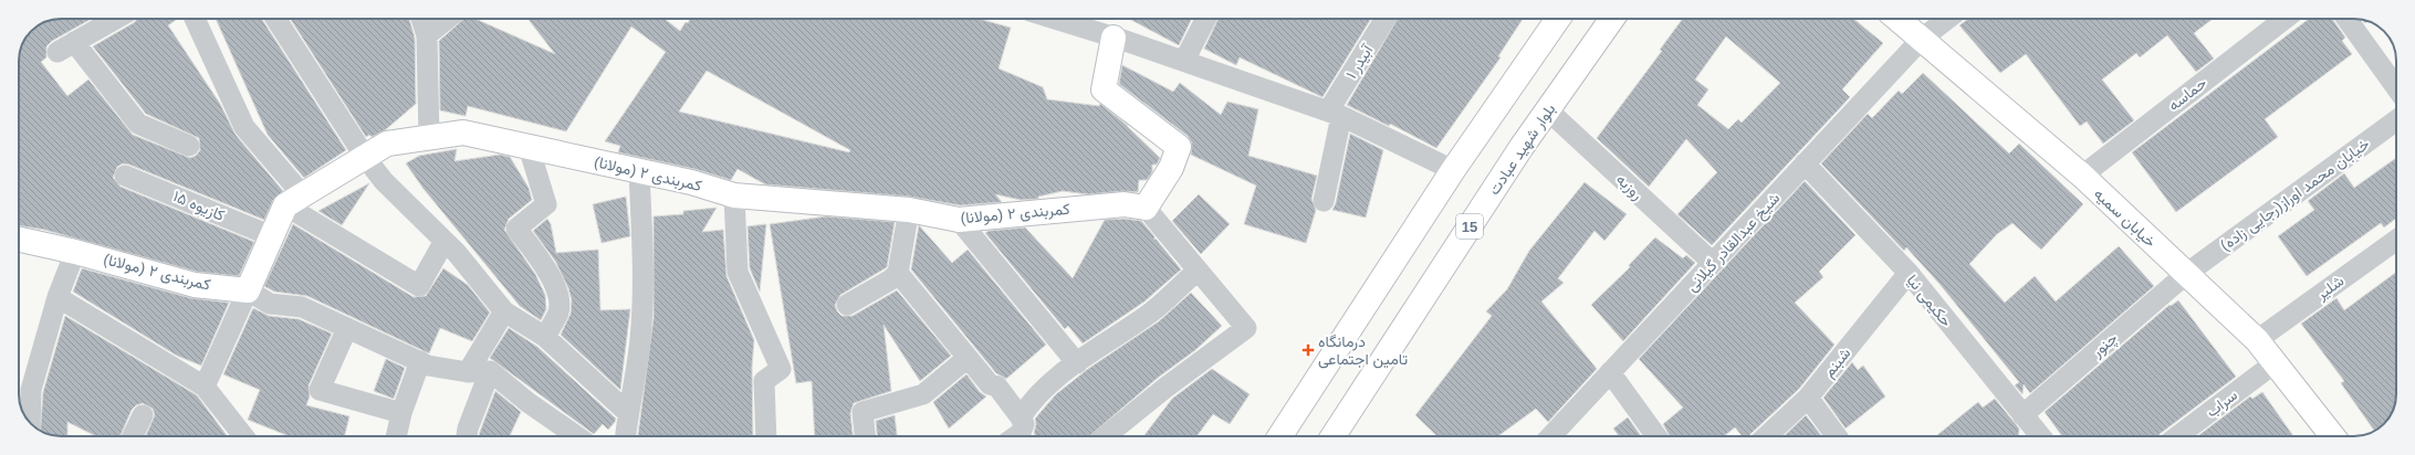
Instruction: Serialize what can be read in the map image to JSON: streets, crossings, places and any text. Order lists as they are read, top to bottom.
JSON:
{
  "streets": {
    "street": [
      "آبیدر ۱",
      "حماسه",
      "بلوار شهید عبادت",
      "کمربندی ۲ (مولانا)",
      "روزبه",
      "خیابان محمد اوراز(رجایی زاده)",
      "کازیوه ۱۵",
      "خیابان سمیه",
      "15",
      "شیخ عبدالقادر گیلانی",
      "شلیر",
      "حکیمی نیا",
      "چنور",
      "شبنم",
      "سراب"
    ]
  },
  "crossings": [
    ["حماسه", "خیابان سمیه"],
    ["بلوار شهید عبادت", "روزبه"],
    ["روزبه", "شیخ عبدالقادر گیلانی"],
    ["خیابان محمد اوراز(رجایی زاده)", "خیابان سمیه"],
    ["خیابان محمد اوراز(رجایی زاده)", "چنور"],
    ["خیابان سمیه", "شیخ عبدالقادر گیلانی"],
    ["خیابان سمیه", "شلیر"],
    ["خیابان سمیه", "چنور"],
    ["خیابان سمیه", "سراب"],
    ["شیخ عبدالقادر گیلانی", "حکیمی نیا"],
    ["حکیمی نیا", "چنور"],
    ["حکیمی نیا", "شبنم"]
  ],
  "places": {
    "health": ["درمانگاه تامین اجتماعی"]
  }
}
